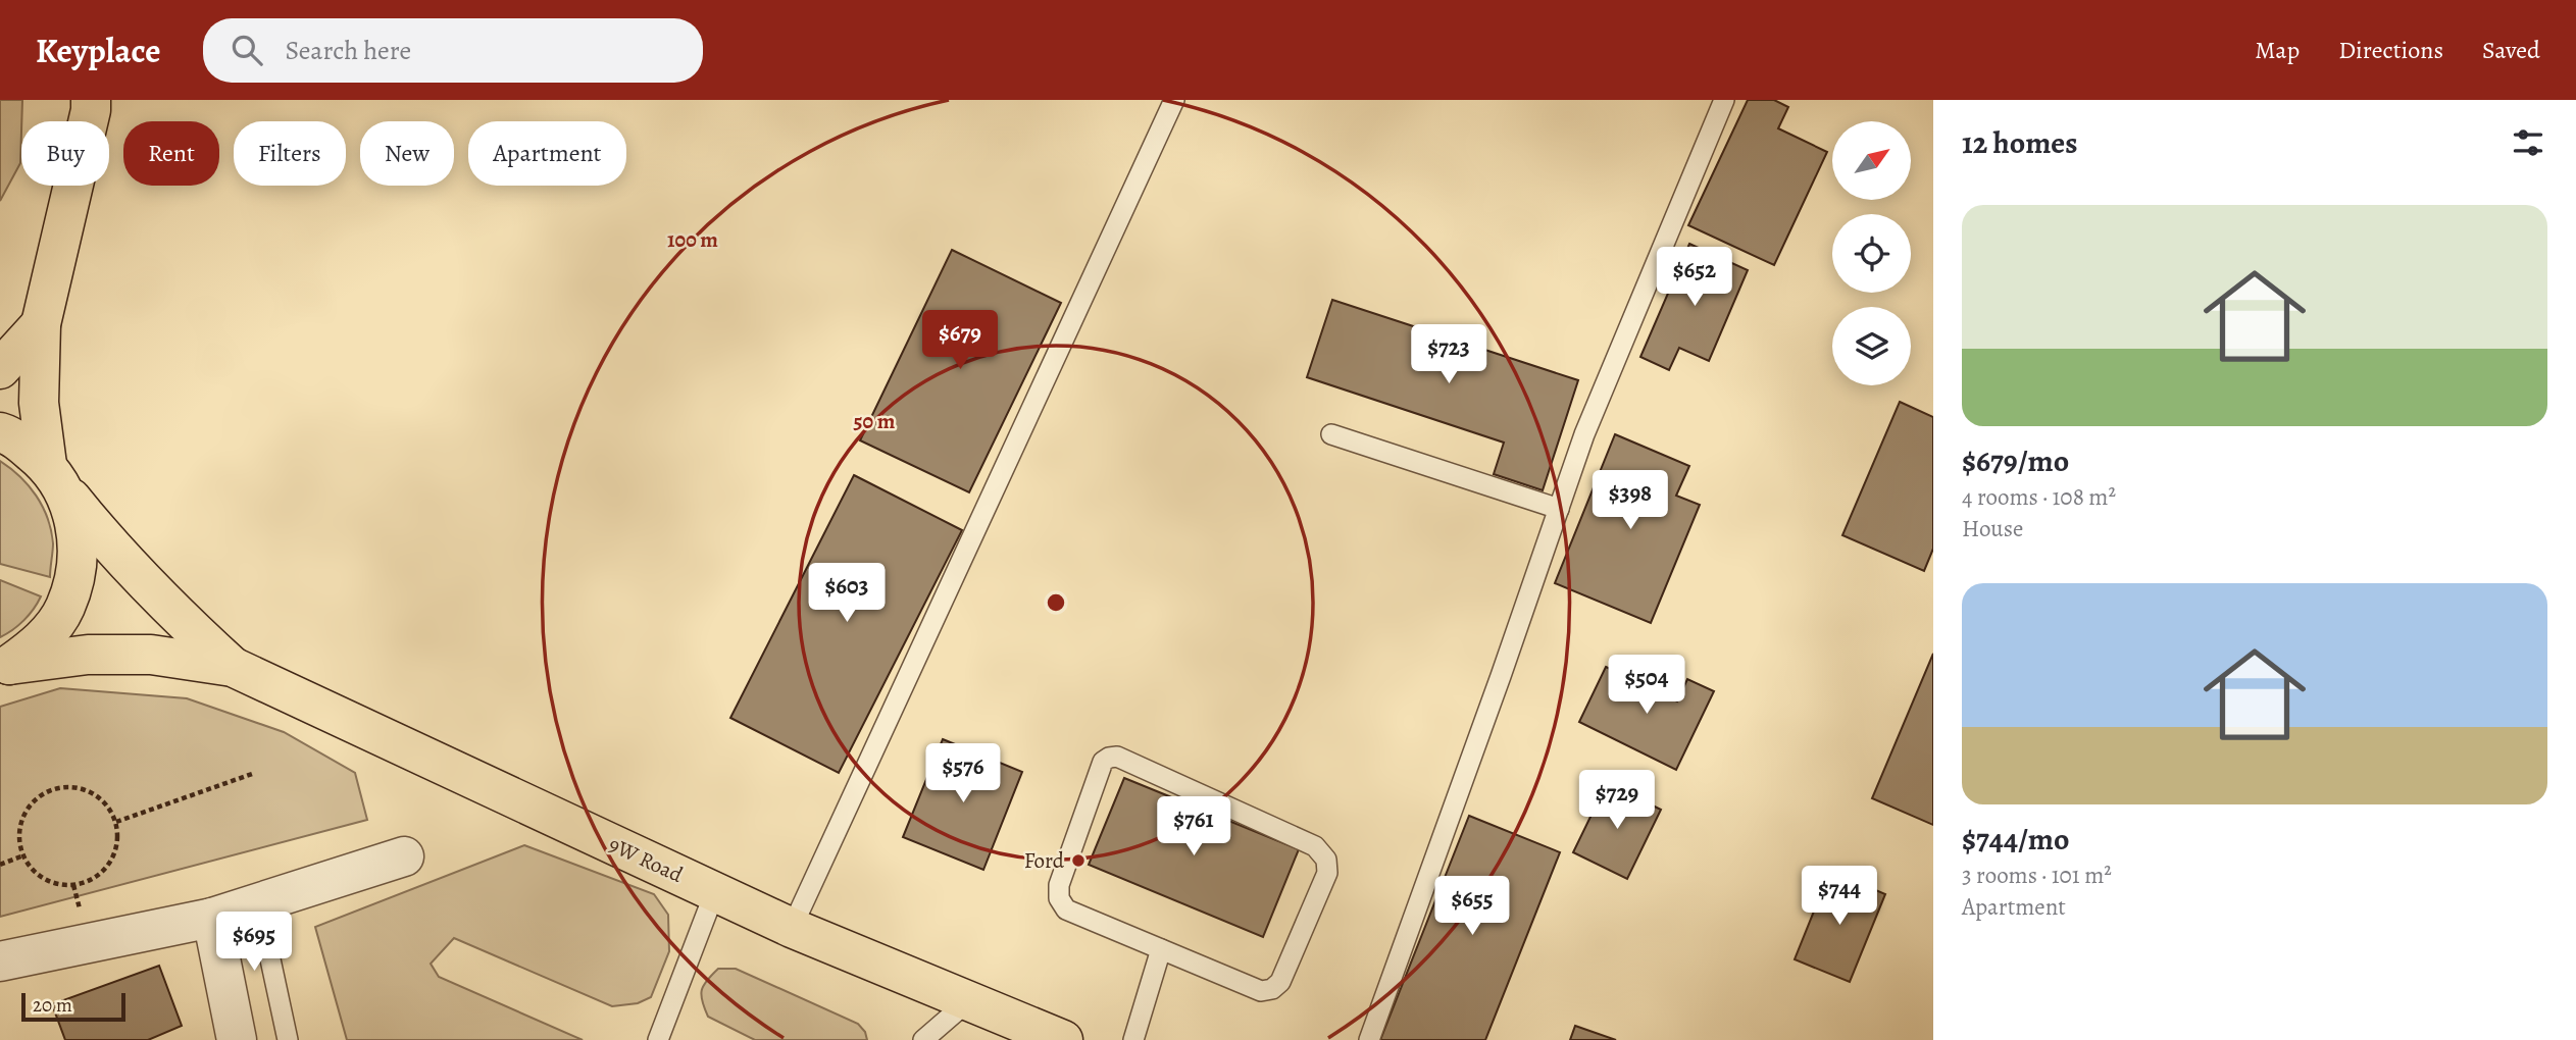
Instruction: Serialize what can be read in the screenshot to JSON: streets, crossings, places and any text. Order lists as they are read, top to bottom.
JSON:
{
  "streets": {
    "highway": ["9W Road"]
  },
  "places": ["Ford"],
  "scale_bar": "20 m",
  "north": "top right",
  "page": {
    "header": "Keyplace",
    "search": "Search here",
    "nav": ["Map", "Directions", "Saved"],
    "heading": "12 homes",
    "chip": [
      "Buy",
      "Rent",
      "Filters",
      "New",
      "Apartment"
    ],
    "list": [
      {
        "name": "$679/mo",
        "note": "4 rooms · 108 m² · House"
      },
      {
        "name": "$744/mo",
        "note": "3 rooms · 101 m² · Apartment"
      }
    ],
    "price": [
      "$652",
      "$679",
      "$723",
      "$398",
      "$603",
      "$504",
      "$576",
      "$729",
      "$761",
      "$744",
      "$655",
      "$695"
    ],
    "scale": "20 m"
  },
  "rings": ["100 m", "50 m"]
}
